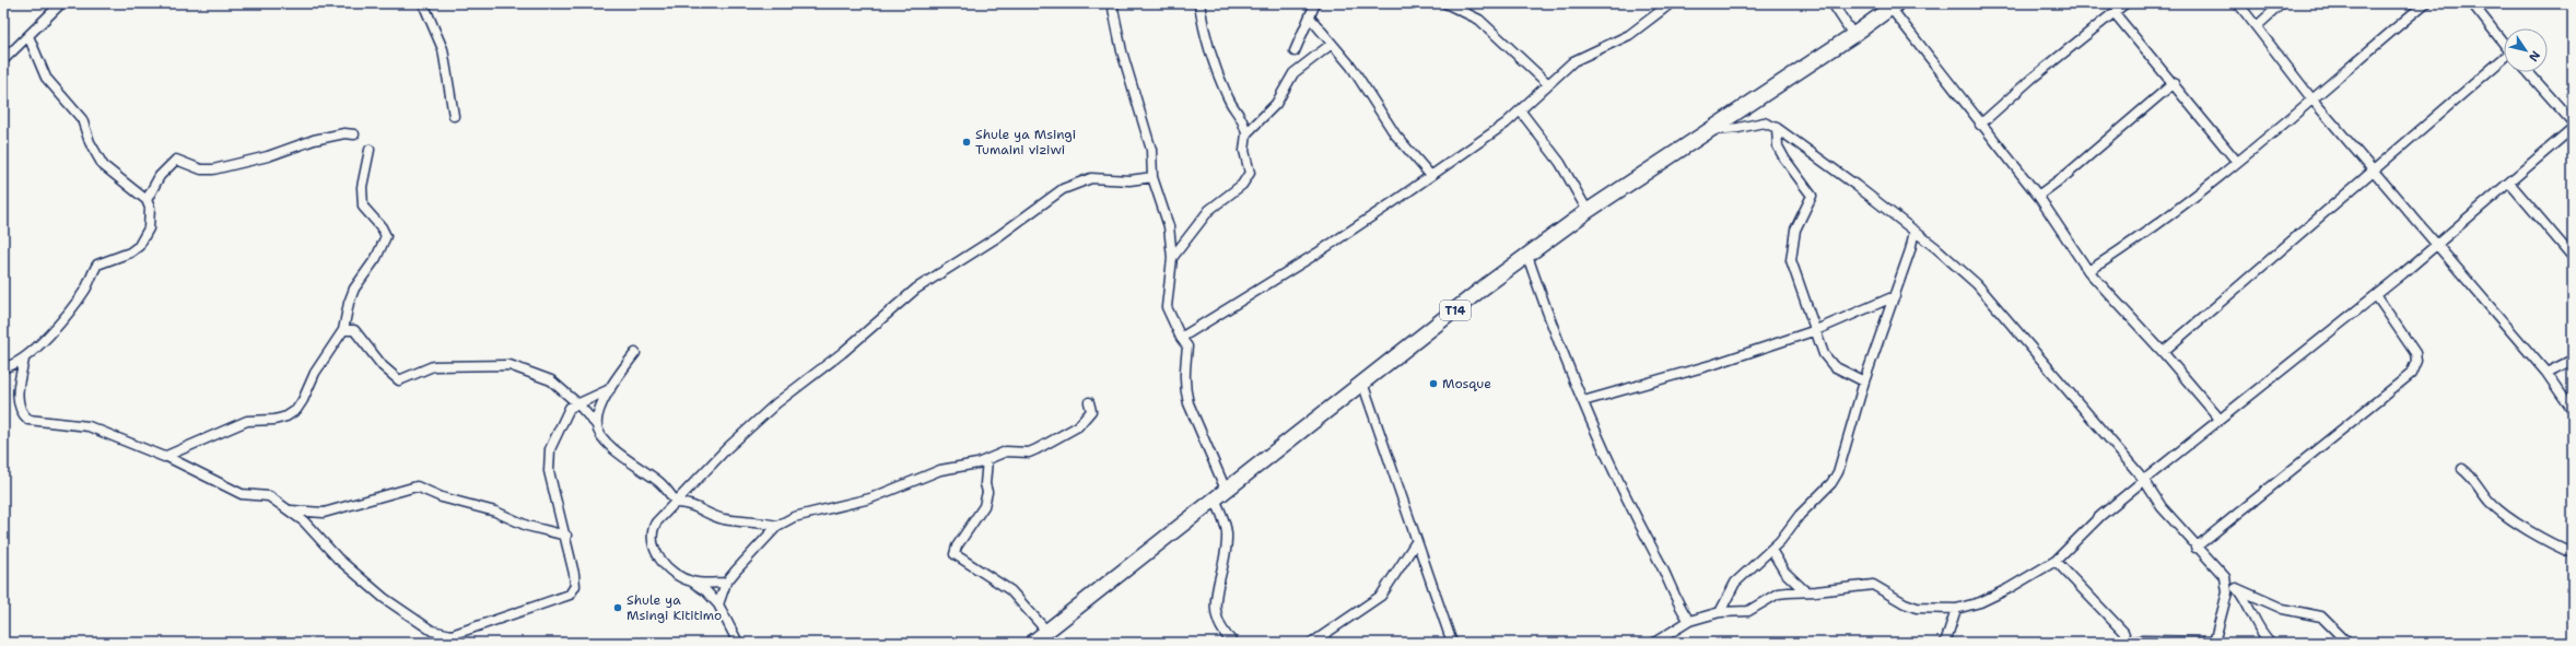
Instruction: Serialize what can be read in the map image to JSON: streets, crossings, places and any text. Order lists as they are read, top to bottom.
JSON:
{
  "streets": {
    "highway": ["T14"]
  },
  "places": ["Shule ya Msingi Tumaini viziwi", "Mosque", "Shule ya Msingi Kititimo"],
  "north": "bottom right"
}
